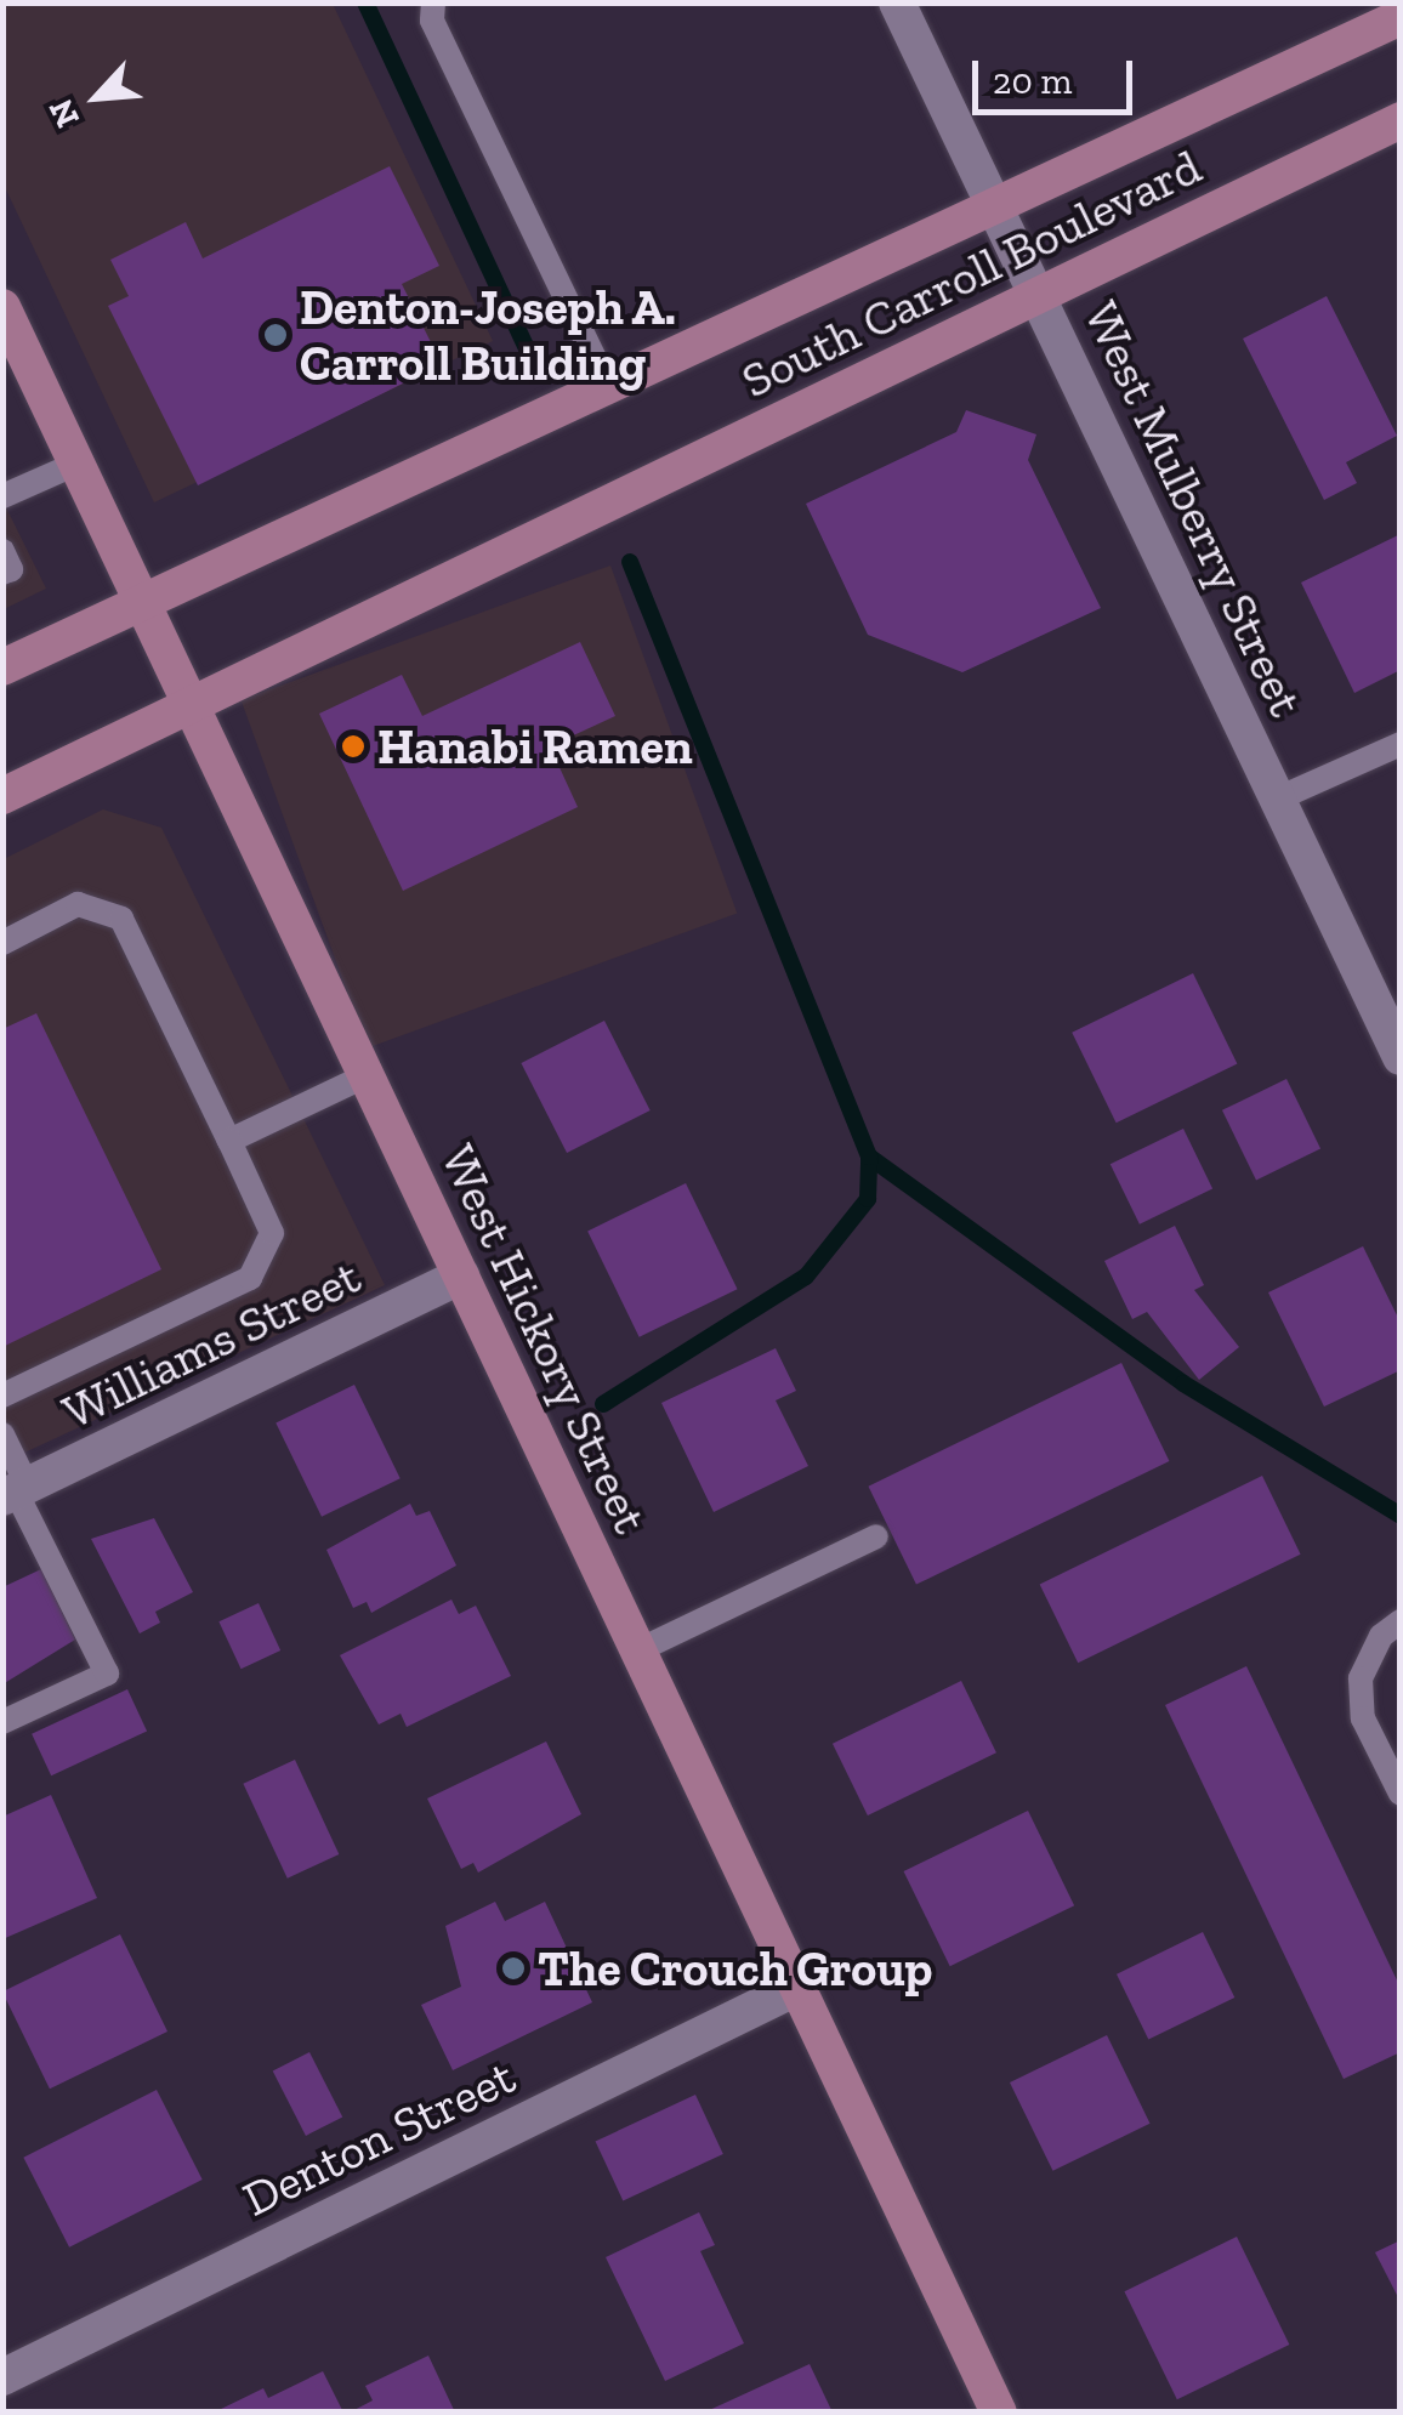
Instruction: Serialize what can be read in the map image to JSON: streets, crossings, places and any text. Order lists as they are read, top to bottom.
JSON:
{
  "streets": {
    "main road": ["South Carroll Boulevard", "West Hickory Street"],
    "street": ["West Mulberry Street", "Williams Street", "Denton Street"]
  },
  "crossings": [
    ["South Carroll Boulevard", "West Mulberry Street"],
    ["South Carroll Boulevard", "West Hickory Street"],
    ["West Hickory Street", "Williams Street"],
    ["West Hickory Street", "Denton Street"]
  ],
  "places": ["Denton-Joseph A. Carroll Building", "Hanabi Ramen", "The Crouch Group"],
  "scale_bar": "20 m",
  "north": "bottom left"
}
